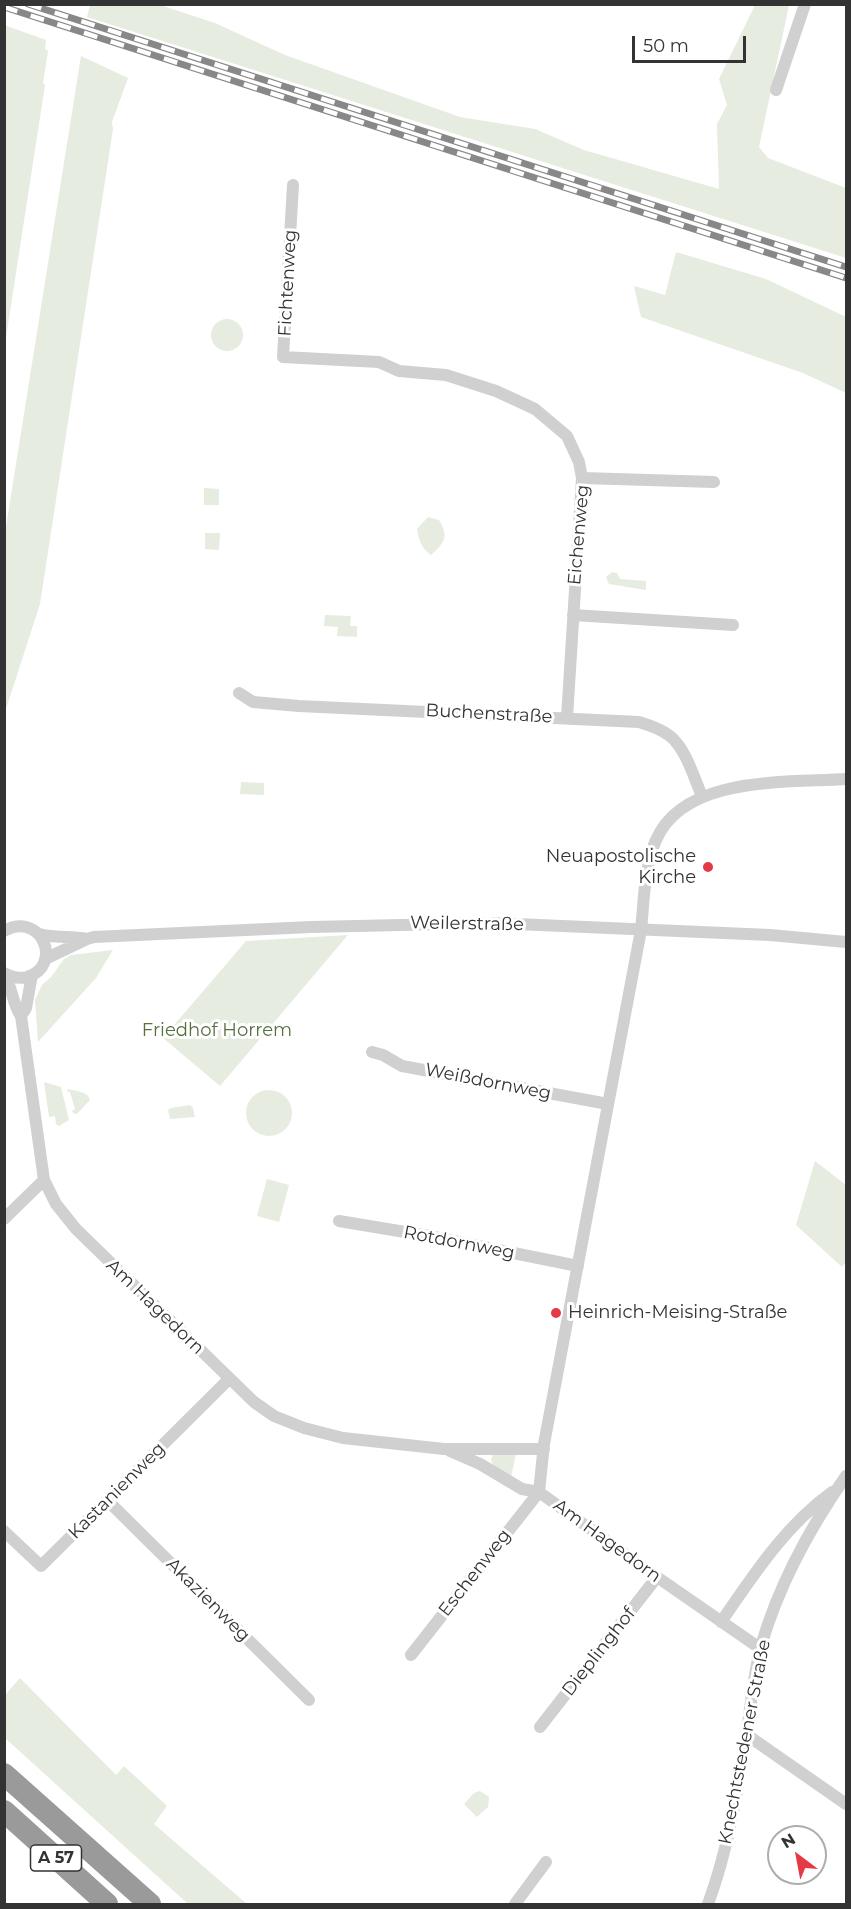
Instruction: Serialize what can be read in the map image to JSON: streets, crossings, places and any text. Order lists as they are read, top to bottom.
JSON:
{
  "streets": {
    "highway": ["A 57"],
    "street": [
      "Fichtenweg",
      "Eichenweg",
      "Buchenstraße",
      "Weilerstraße",
      "Weißdornweg",
      "Rotdornweg",
      "Am Hagedorn",
      "Kastanienweg",
      "Eschenweg",
      "Akazienweg",
      "Dieplinghof",
      "Knechtstedener Straße"
    ]
  },
  "crossings": [
    ["Fichtenweg", "Eichenweg"],
    ["Eichenweg", "Buchenstraße"],
    ["Am Hagedorn", "Kastanienweg"],
    ["Am Hagedorn", "Eschenweg"],
    ["Am Hagedorn", "Dieplinghof"],
    ["Am Hagedorn", "Knechtstedener Straße"],
    ["Kastanienweg", "Akazienweg"]
  ],
  "parks": ["Friedhof Horrem"],
  "places": ["Neuapostolische Kirche", "Heinrich-Meising-Straße"],
  "scale_bar": "50 m",
  "north": "top left"
}
